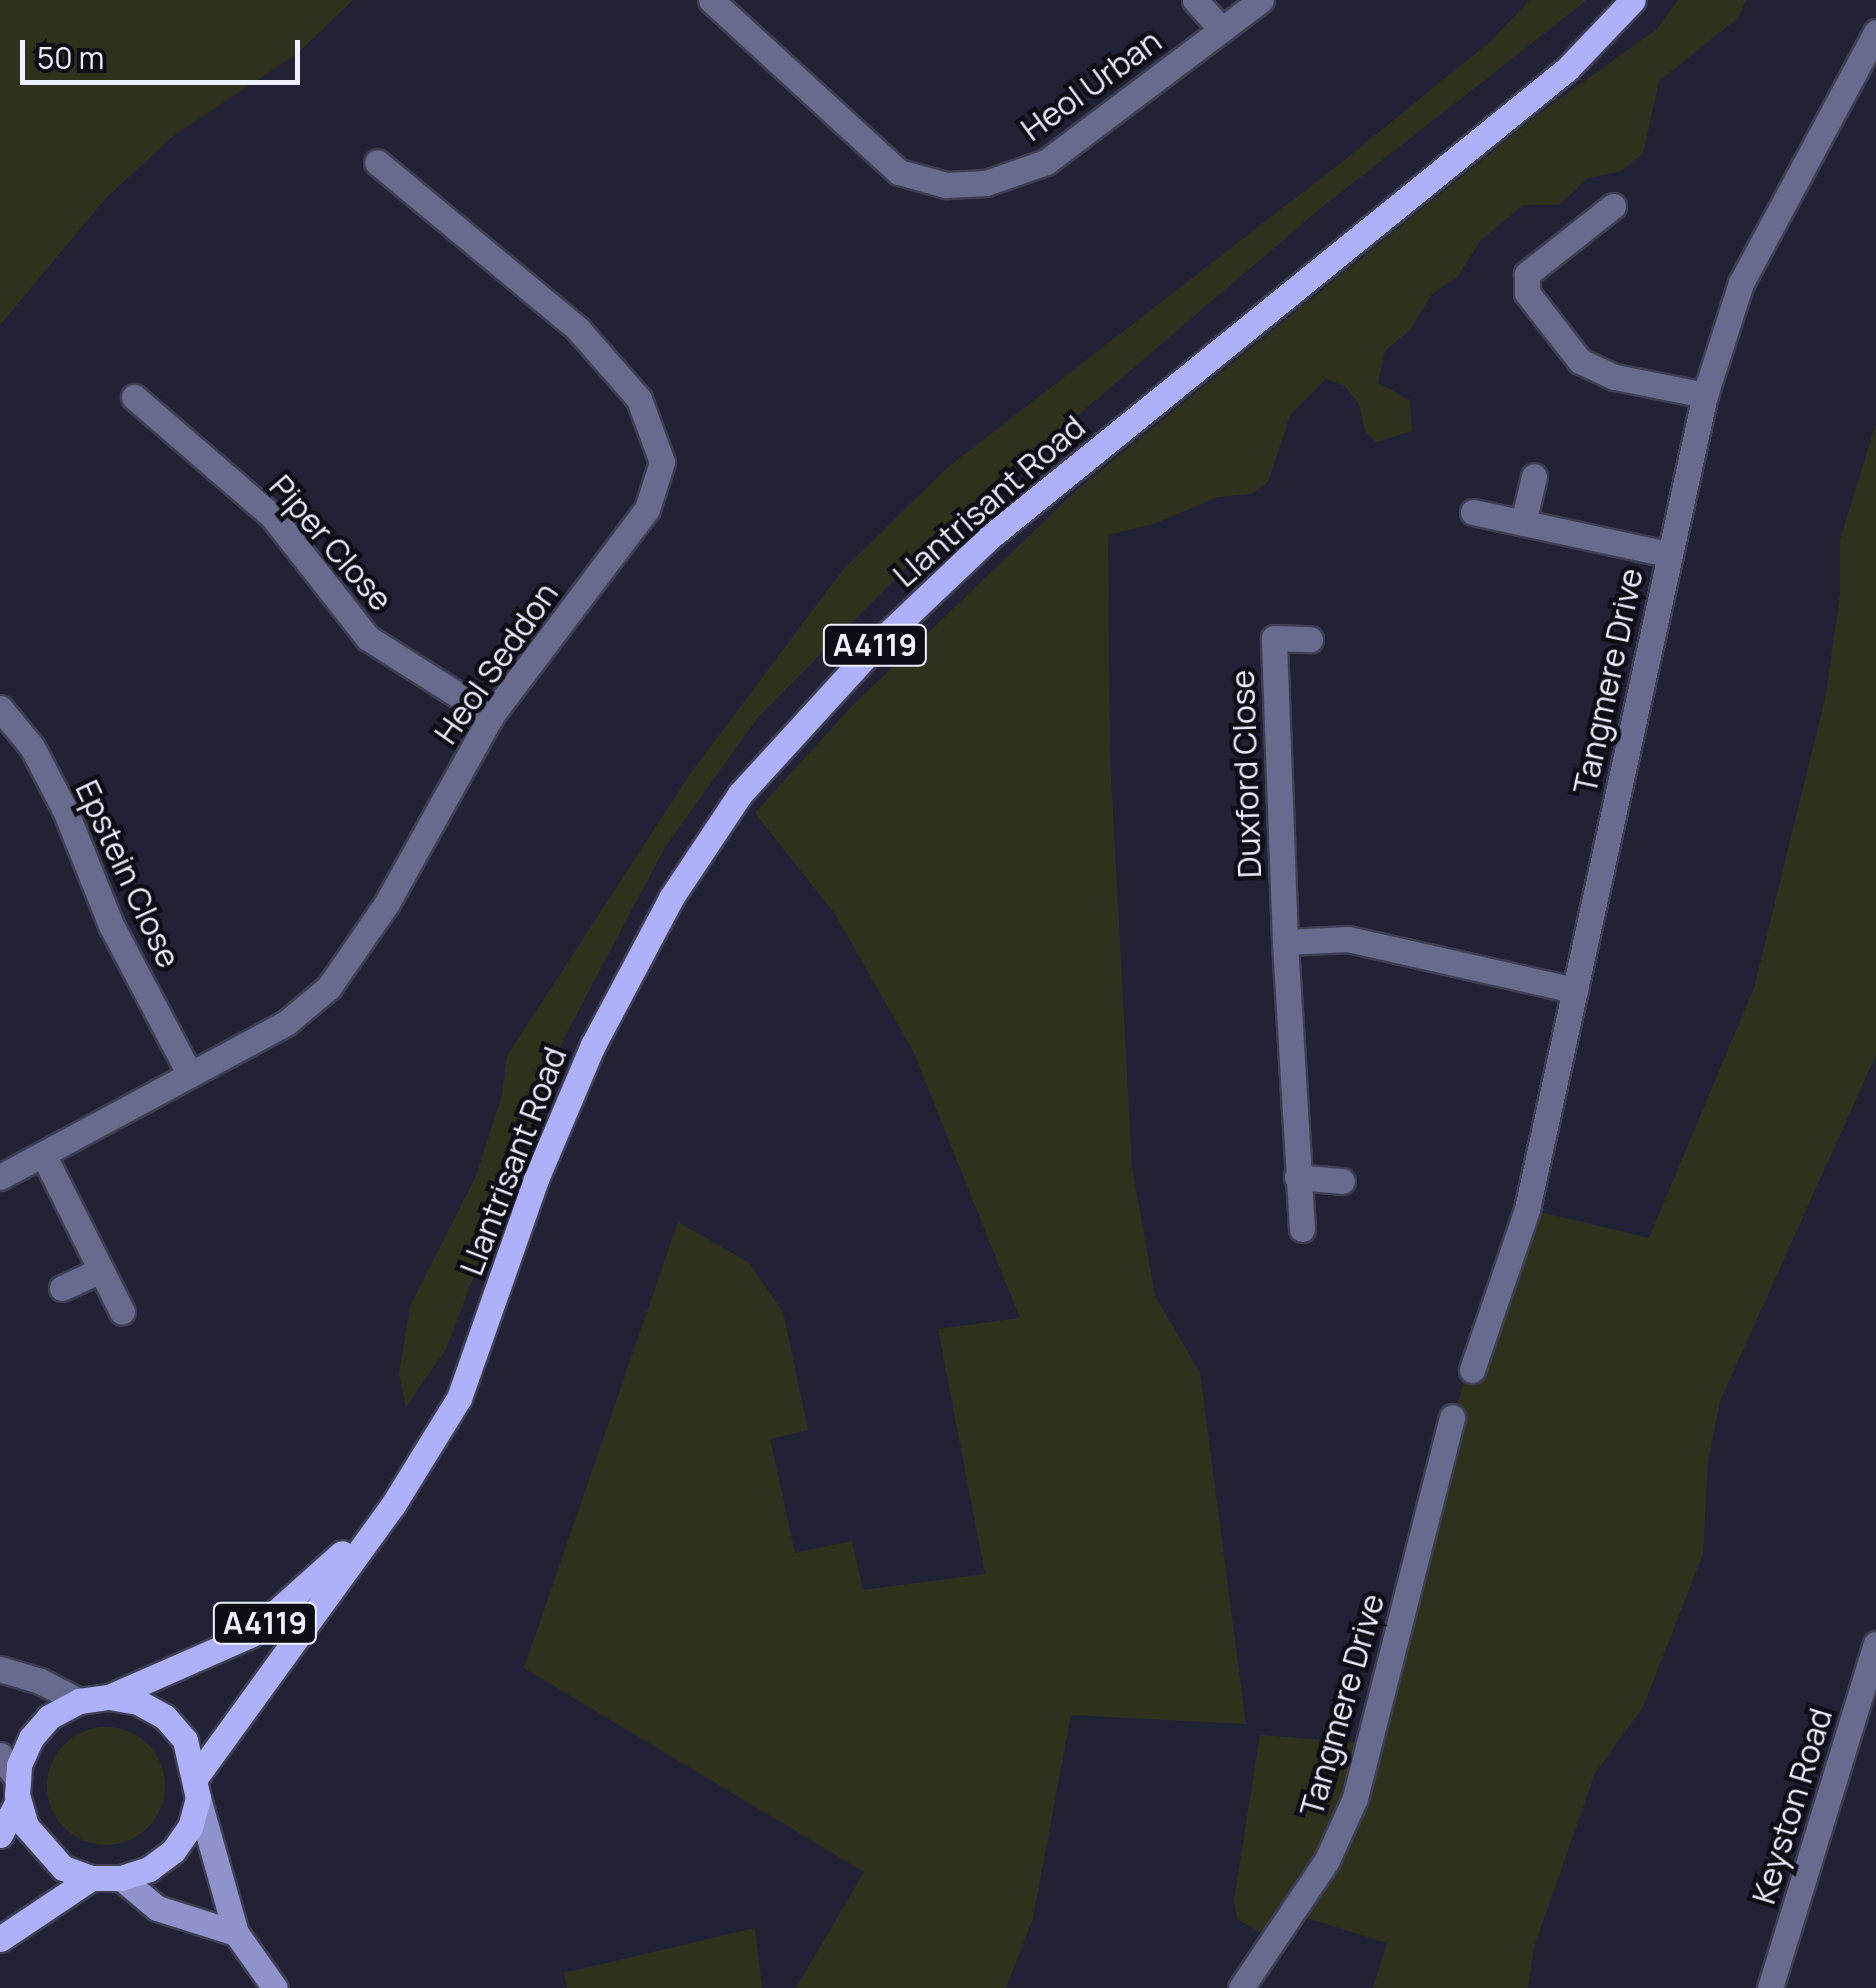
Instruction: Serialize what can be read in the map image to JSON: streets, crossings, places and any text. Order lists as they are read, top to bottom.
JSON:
{
  "streets": {
    "main road": ["Llantrisant Road", "A4119"],
    "street": [
      "Heol Urban",
      "Piper Close",
      "Heol Seddon",
      "Tangmere Drive",
      "Duxford Close",
      "Epstein Close",
      "Keyston Road"
    ]
  },
  "crossings": [
    ["Piper Close", "Heol Seddon"],
    ["Heol Seddon", "Epstein Close"]
  ],
  "scale_bar": "50 m"
}
